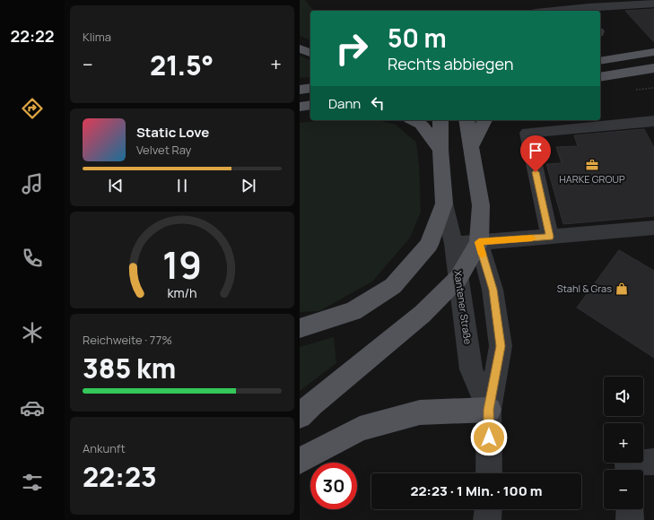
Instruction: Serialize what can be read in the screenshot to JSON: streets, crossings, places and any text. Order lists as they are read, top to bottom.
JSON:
{
  "streets": {
    "street": ["Xantener Straße"]
  },
  "places": {
    "office": ["HARKE GROUP"],
    "shop": ["Stahl & Gras"]
  },
  "page": {
    "tabs": "22:22",
    "tile": [
      "Klima",
      ["Reichweite · 77%", "385 km"],
      ["Ankunft", "22:23"]
    ],
    "turn": ["50 m", "Rechts abbiegen"],
    "heat": ["−", "21.5°", "+"],
    "then": "Dann",
    "song": ["Static Love", "Velvet Ray"],
    "map_buttons": ["+", "−"],
    "limit": "30",
    "trip": "22:23 · 1 Min. · 100 m",
    "gauge": ["19", "km/h"]
  }
}
